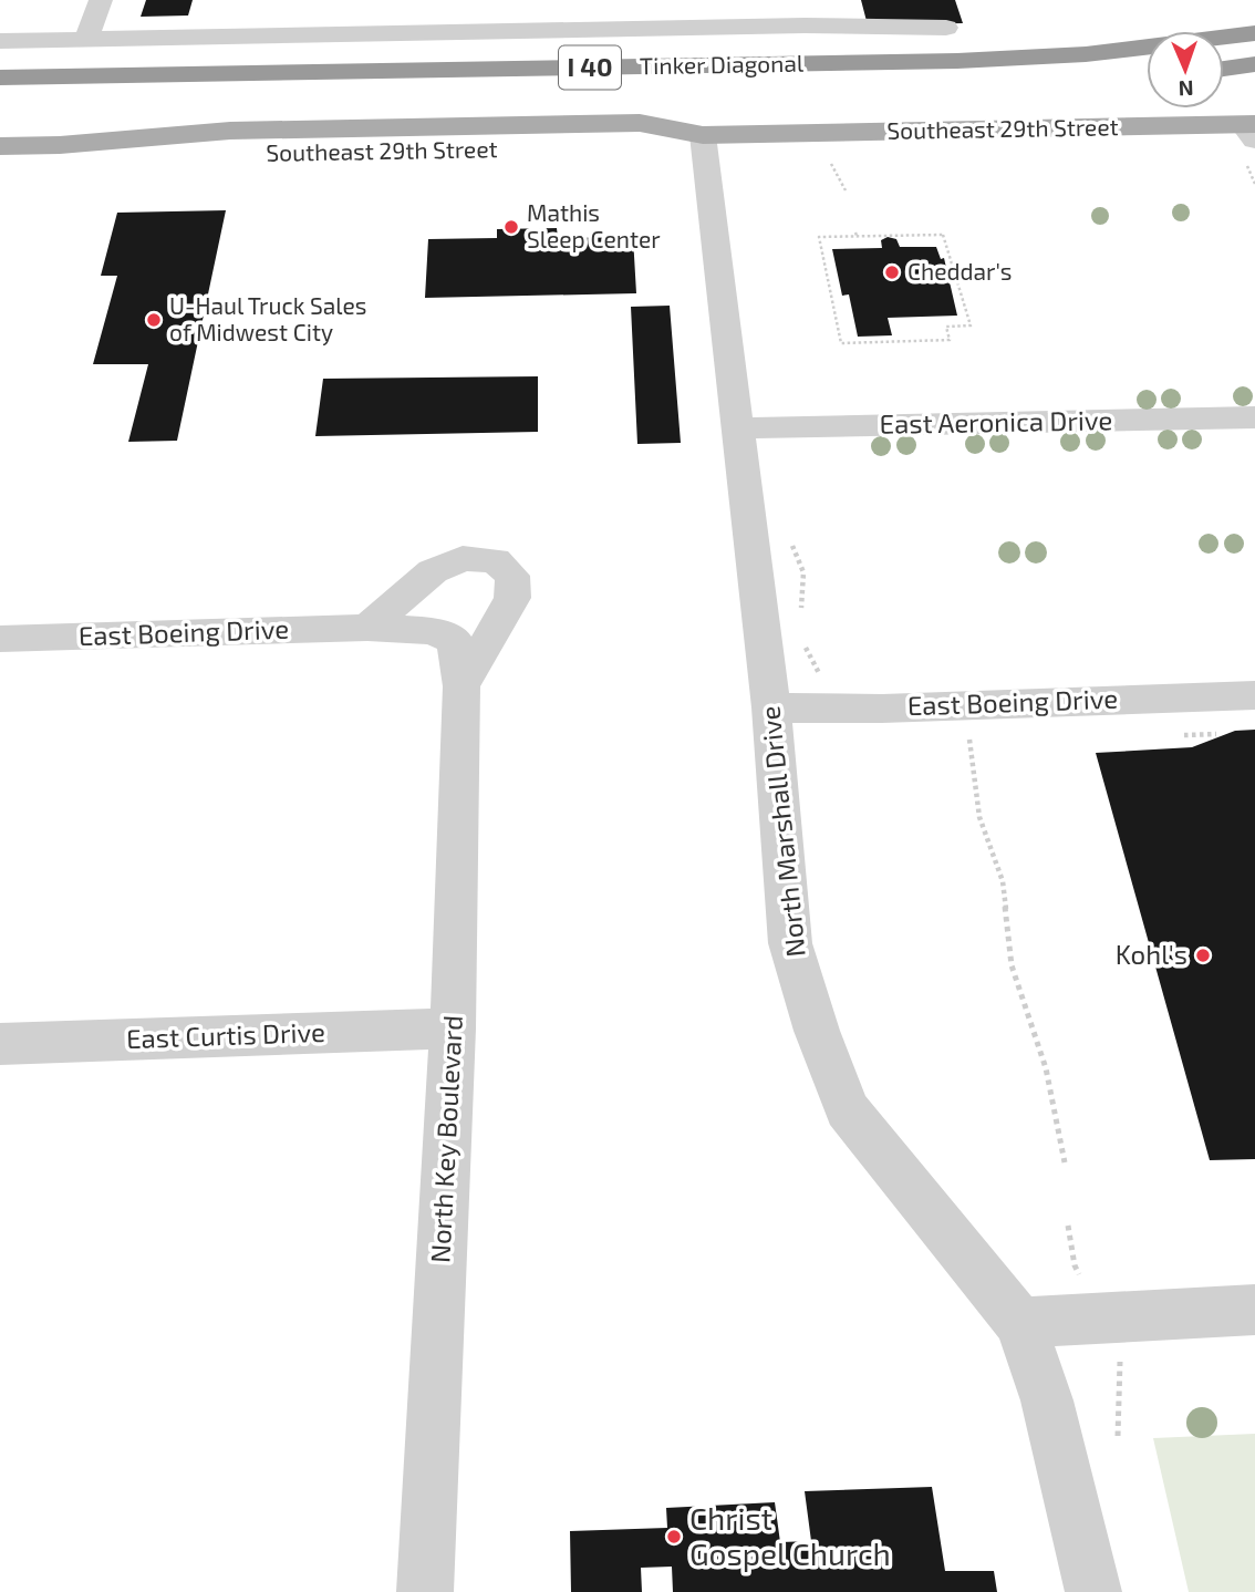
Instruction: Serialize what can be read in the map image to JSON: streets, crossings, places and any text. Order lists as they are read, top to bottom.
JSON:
{
  "streets": {
    "highway": ["Tinker Diagonal", "I 40"],
    "main road": ["Southeast 29th Street"],
    "street": [
      "East Aeronica Drive",
      "East Boeing Drive",
      "North Marshall Drive",
      "East Curtis Drive",
      "North Key Boulevard"
    ]
  },
  "crossings": [
    ["Southeast 29th Street", "North Marshall Drive"],
    ["East Aeronica Drive", "North Marshall Drive"],
    ["East Boeing Drive", "North Marshall Drive"],
    ["East Boeing Drive", "North Key Boulevard"],
    ["East Curtis Drive", "North Key Boulevard"]
  ],
  "places": [
    "Mathis Sleep Center",
    "Cheddar's",
    "U-Haul Truck Sales of Midwest City",
    "Kohl's",
    "Christ Gospel Church"
  ],
  "north": "bottom"
}
